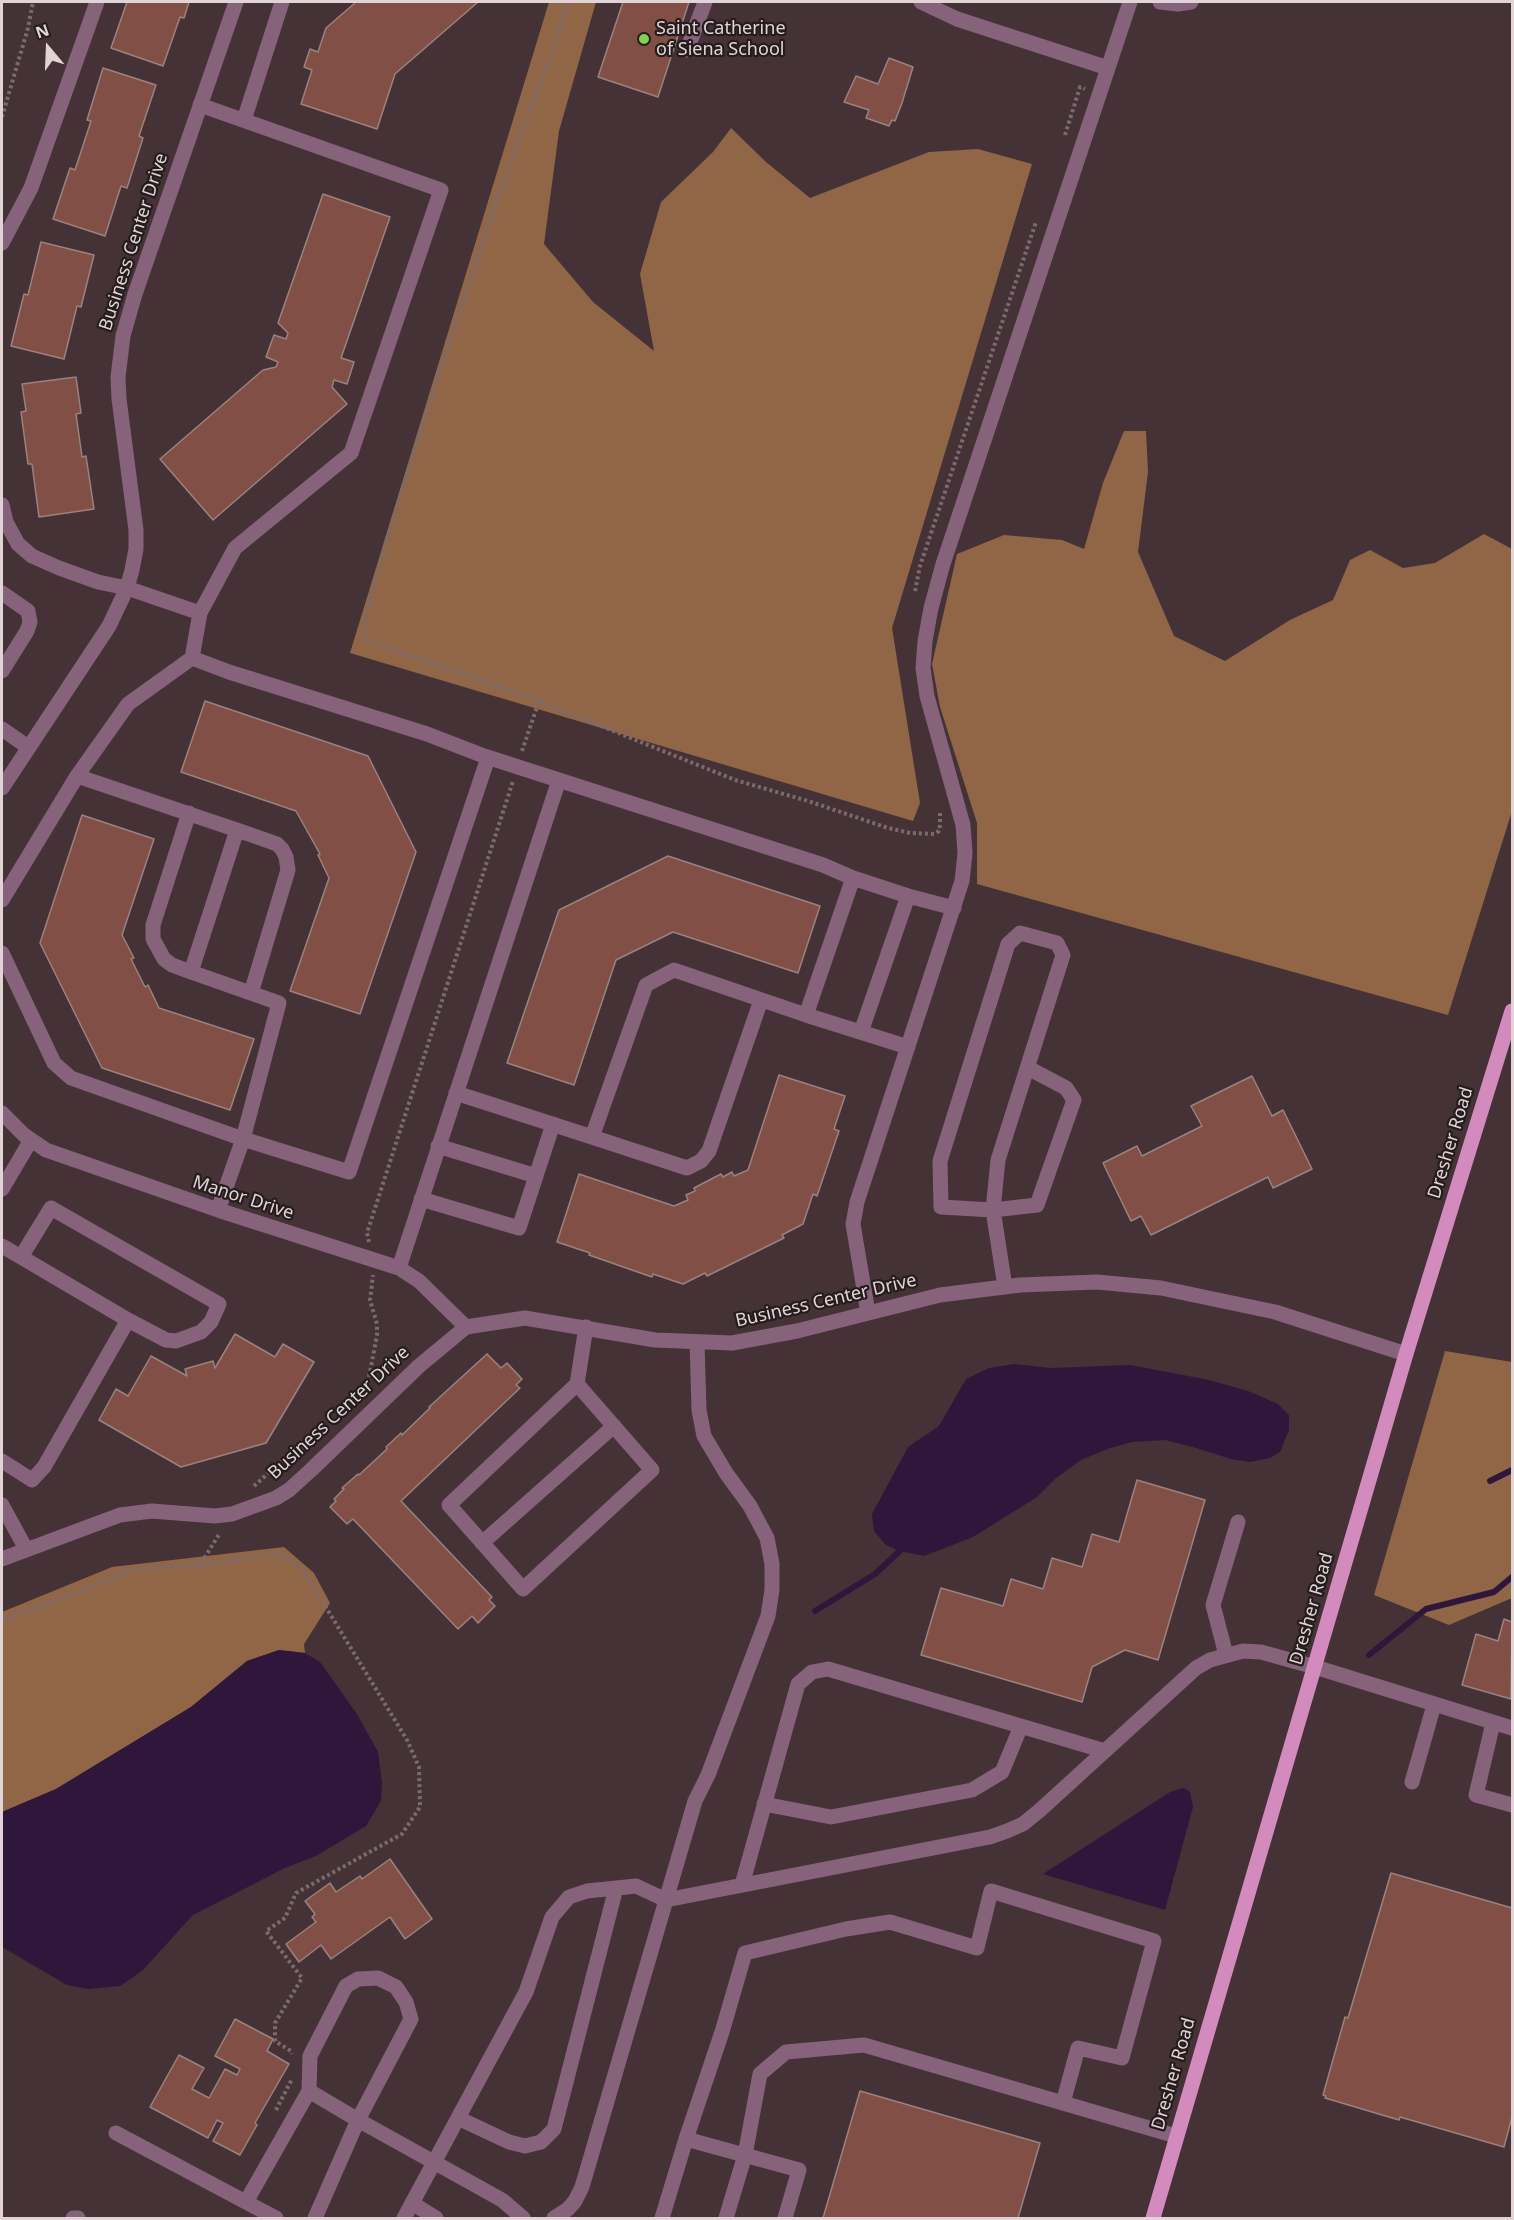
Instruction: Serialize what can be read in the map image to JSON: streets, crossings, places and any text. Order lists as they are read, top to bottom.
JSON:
{
  "streets": {
    "main road": ["Dresher Road"],
    "street": ["Business Center Drive", "Manor Drive"]
  },
  "crossings": [
    ["Business Center Drive", "Dresher Road"],
    ["Business Center Drive", "Manor Drive"]
  ],
  "places": ["Saint Catherine of Siena School"],
  "north": "top"
}
